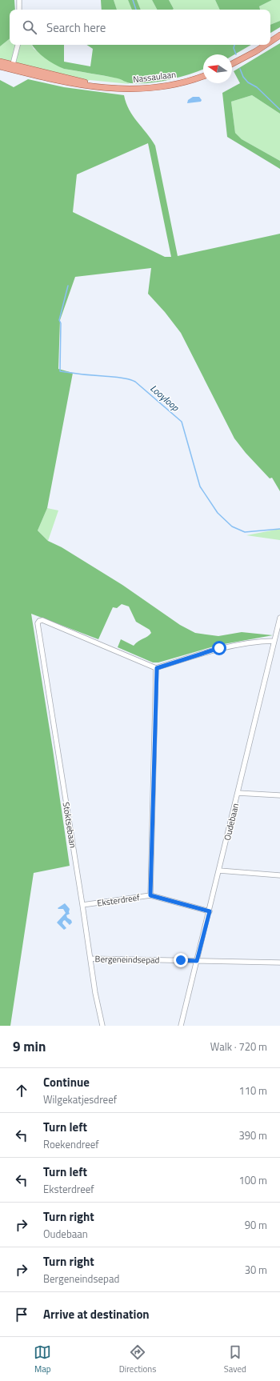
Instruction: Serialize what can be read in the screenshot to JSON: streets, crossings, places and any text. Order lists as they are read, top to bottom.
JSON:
{
  "streets": {
    "main road": ["Nassaulaan"],
    "street": [
      "Oudebaan",
      "Stoktsebaan",
      "Eksterdreef",
      "Bergeneindsepad"
    ]
  },
  "crossings": [
    ["Oudebaan", "Eksterdreef"],
    ["Oudebaan", "Bergeneindsepad"],
    ["Stoktsebaan", "Eksterdreef"],
    ["Stoktsebaan", "Bergeneindsepad"]
  ],
  "water": ["Looyloop"],
  "north": "left",
  "page": {
    "search": "Search here",
    "heading": ["9 min", "Walk · 720 m"],
    "list": [
      ["Continue", "Wilgekatjesdreef", "110 m"],
      ["Turn left", "Roekendreef", "390 m"],
      ["Turn left", "Eksterdreef", "100 m"],
      ["Turn right", "Oudebaan", "90 m"],
      ["Turn right", "Bergeneindsepad", "30 m"],
      "Arrive at destination"
    ],
    "nav": ["Map", "Directions", "Saved"]
  }
}
